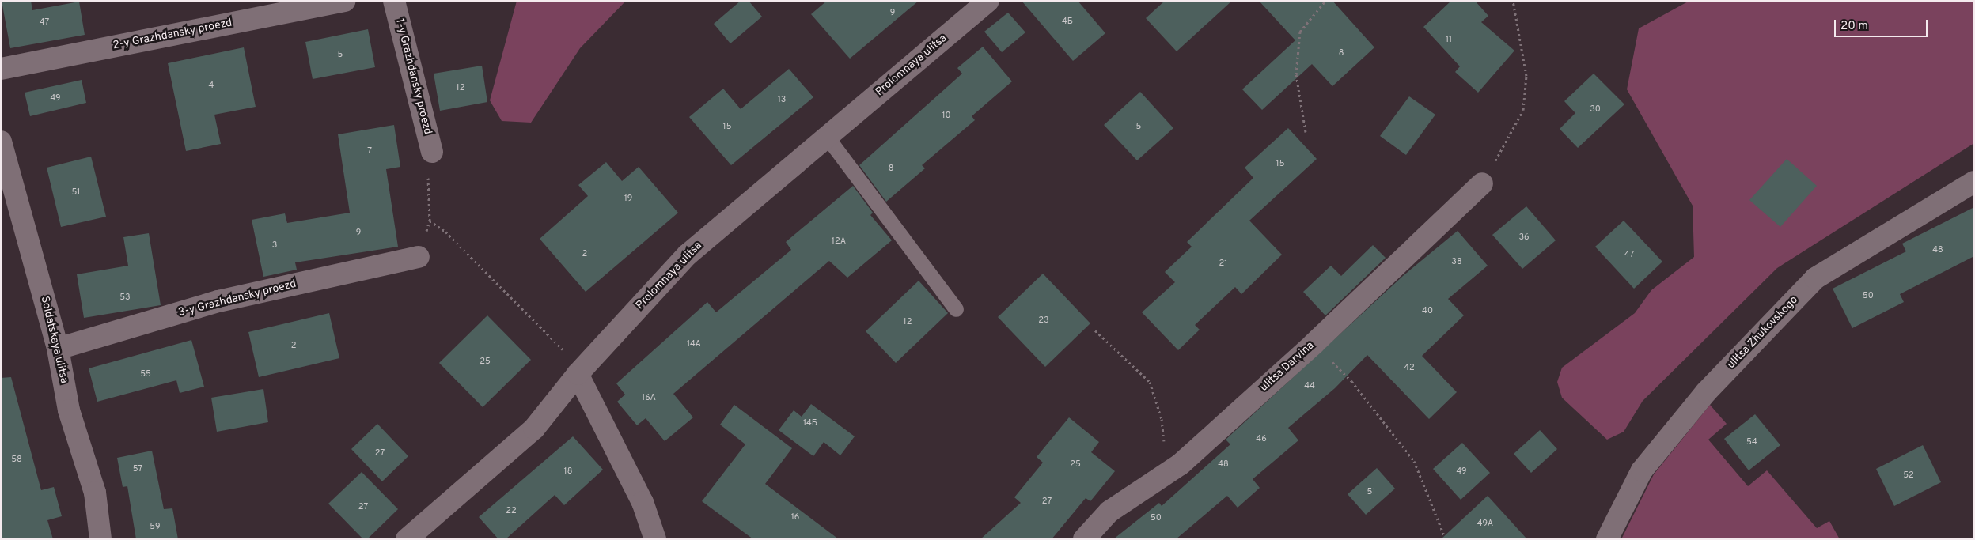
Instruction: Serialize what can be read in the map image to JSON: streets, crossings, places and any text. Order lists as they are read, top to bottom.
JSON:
{
  "streets": {
    "street": [
      "2-y Grazhdansky proezd",
      "Prolomnaya ulitsa",
      "1-y Grazhdansky proezd",
      "3-y Grazhdansky proezd",
      "ulitsa Zhukovskogo",
      "Soldatskaya ulitsa",
      "ulitsa Darvina"
    ]
  },
  "crossings": [
    ["3-y Grazhdansky proezd", "Soldatskaya ulitsa"]
  ],
  "house_numbers": [
    "9",
    "4Б",
    "47",
    "11",
    "8",
    "5",
    "4",
    "12",
    "49",
    "13",
    "30",
    "10",
    "15",
    "5",
    "7",
    "15",
    "8",
    "51",
    "19",
    "9",
    "36",
    "12А",
    "3",
    "48",
    "21",
    "47",
    "38",
    "21",
    "50",
    "53",
    "40",
    "23",
    "12",
    "14А",
    "2",
    "25",
    "42",
    "55",
    "44",
    "16А",
    "14Б",
    "46",
    "54",
    "27",
    "58",
    "25",
    "48",
    "57",
    "18",
    "49",
    "52",
    "51",
    "27",
    "27",
    "22",
    "16",
    "50",
    "49А",
    "59"
  ],
  "scale_bar": "20 m"
}
